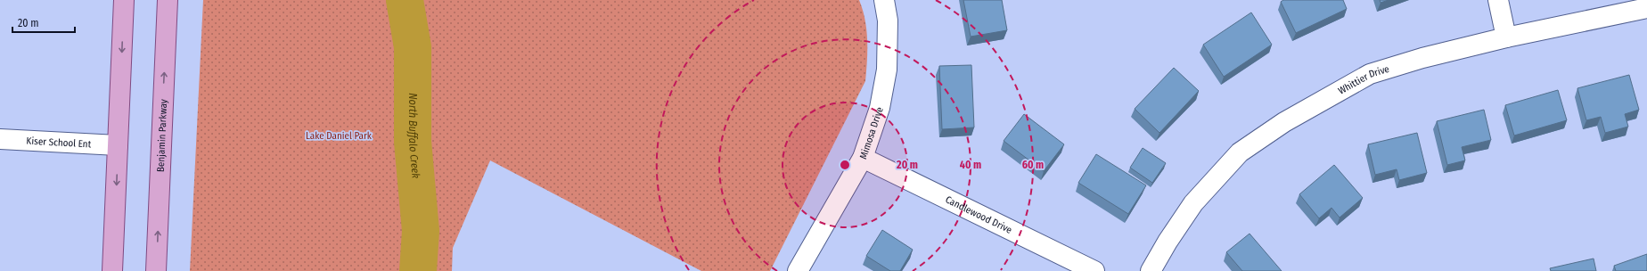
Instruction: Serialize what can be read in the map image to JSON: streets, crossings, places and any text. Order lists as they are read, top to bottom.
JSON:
{
  "streets": {
    "main road": ["Benjamin Parkway"],
    "street": [
      "Whittier Drive",
      "Mimosa Drive",
      "Kiser School Ent",
      "Candlewood Drive"
    ]
  },
  "crossings": [
    ["Mimosa Drive", "Candlewood Drive"]
  ],
  "water": ["North Buffalo Creek"],
  "parks": ["Lake Daniel Park"],
  "scale_bar": "20 m",
  "rings": ["20 m", "40 m", "60 m"]
}
